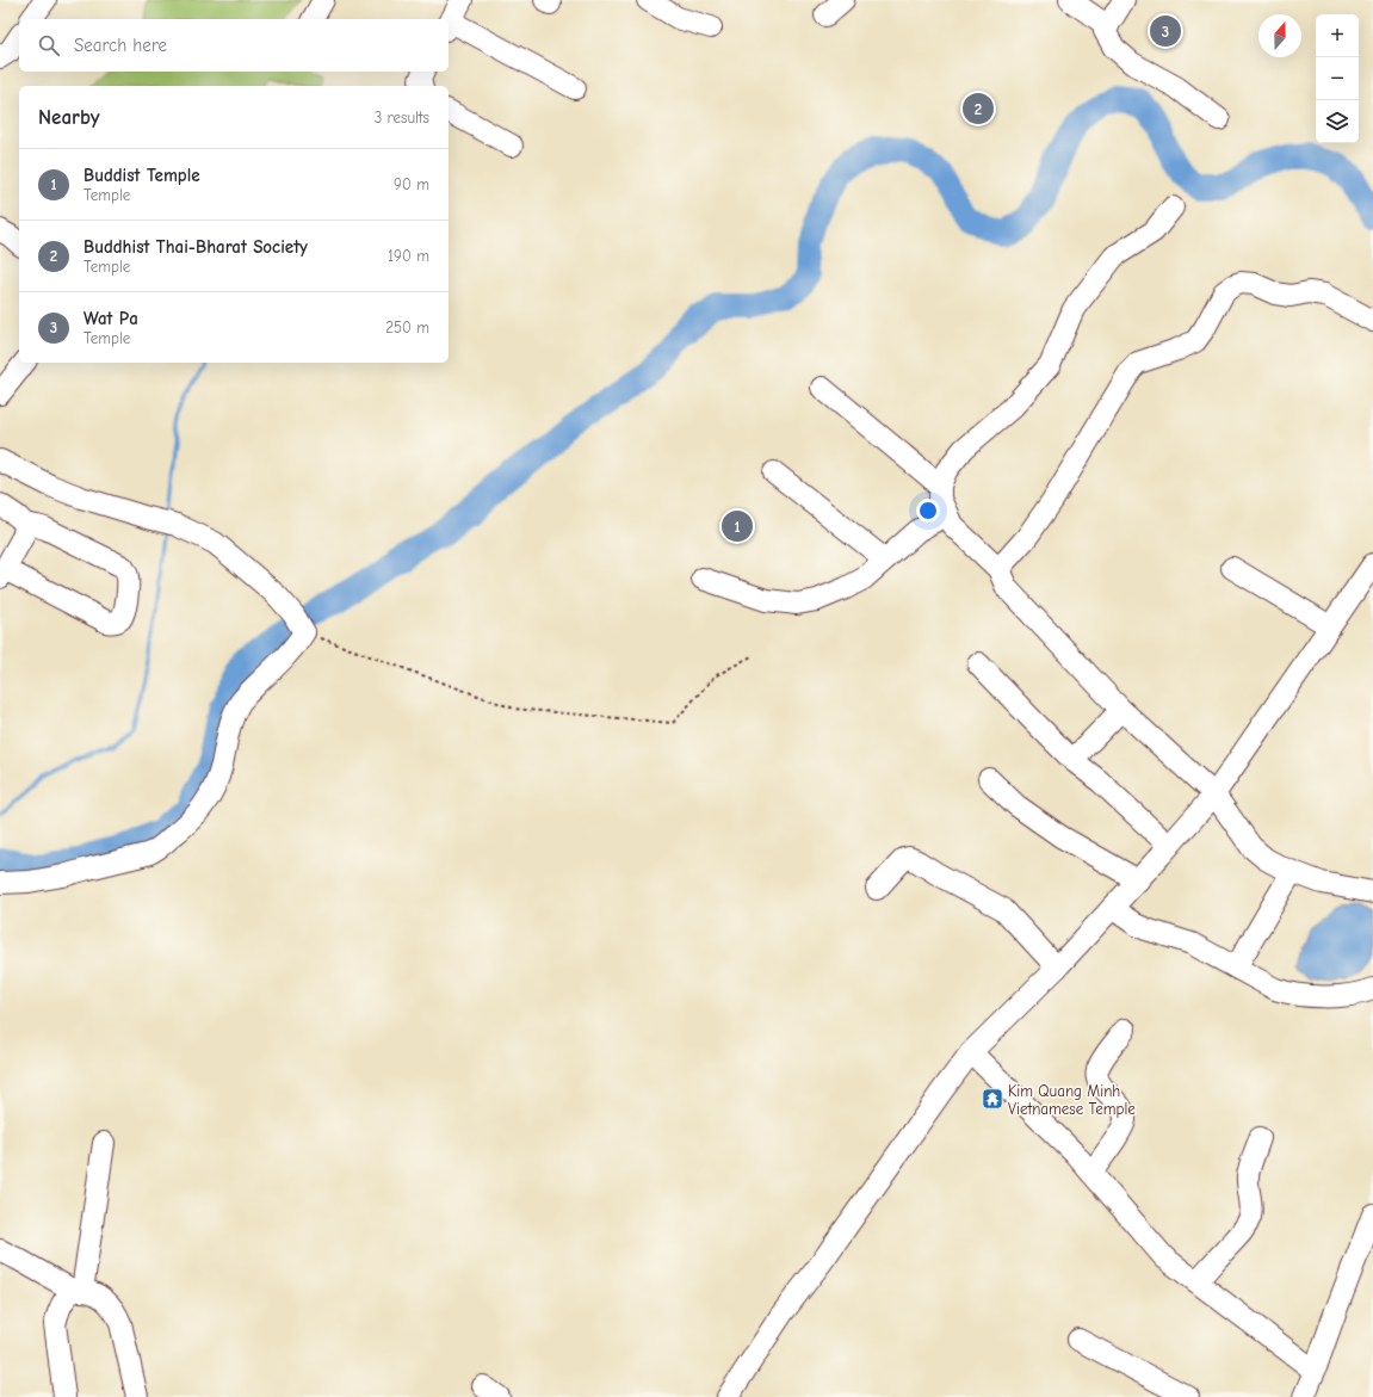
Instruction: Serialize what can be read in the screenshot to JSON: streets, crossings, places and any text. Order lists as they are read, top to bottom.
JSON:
{
  "places": {
    "temple": ["Kim Quang Minh Vietnamese Temple"]
  },
  "north": "top",
  "page": {
    "pins": ["3", "2", "1"],
    "map_buttons": ["+", "−"],
    "search": "Search here",
    "heading": ["Nearby", "3 results"],
    "list": [
      {
        "mark": "1",
        "name": "Buddist Temple",
        "note": "Temple",
        "value": "90 m"
      },
      {
        "mark": "2",
        "name": "Buddhist Thai-Bharat Society",
        "note": "Temple",
        "value": "190 m"
      },
      {
        "mark": "3",
        "name": "Wat Pa",
        "note": "Temple",
        "value": "250 m"
      }
    ]
  }
}
